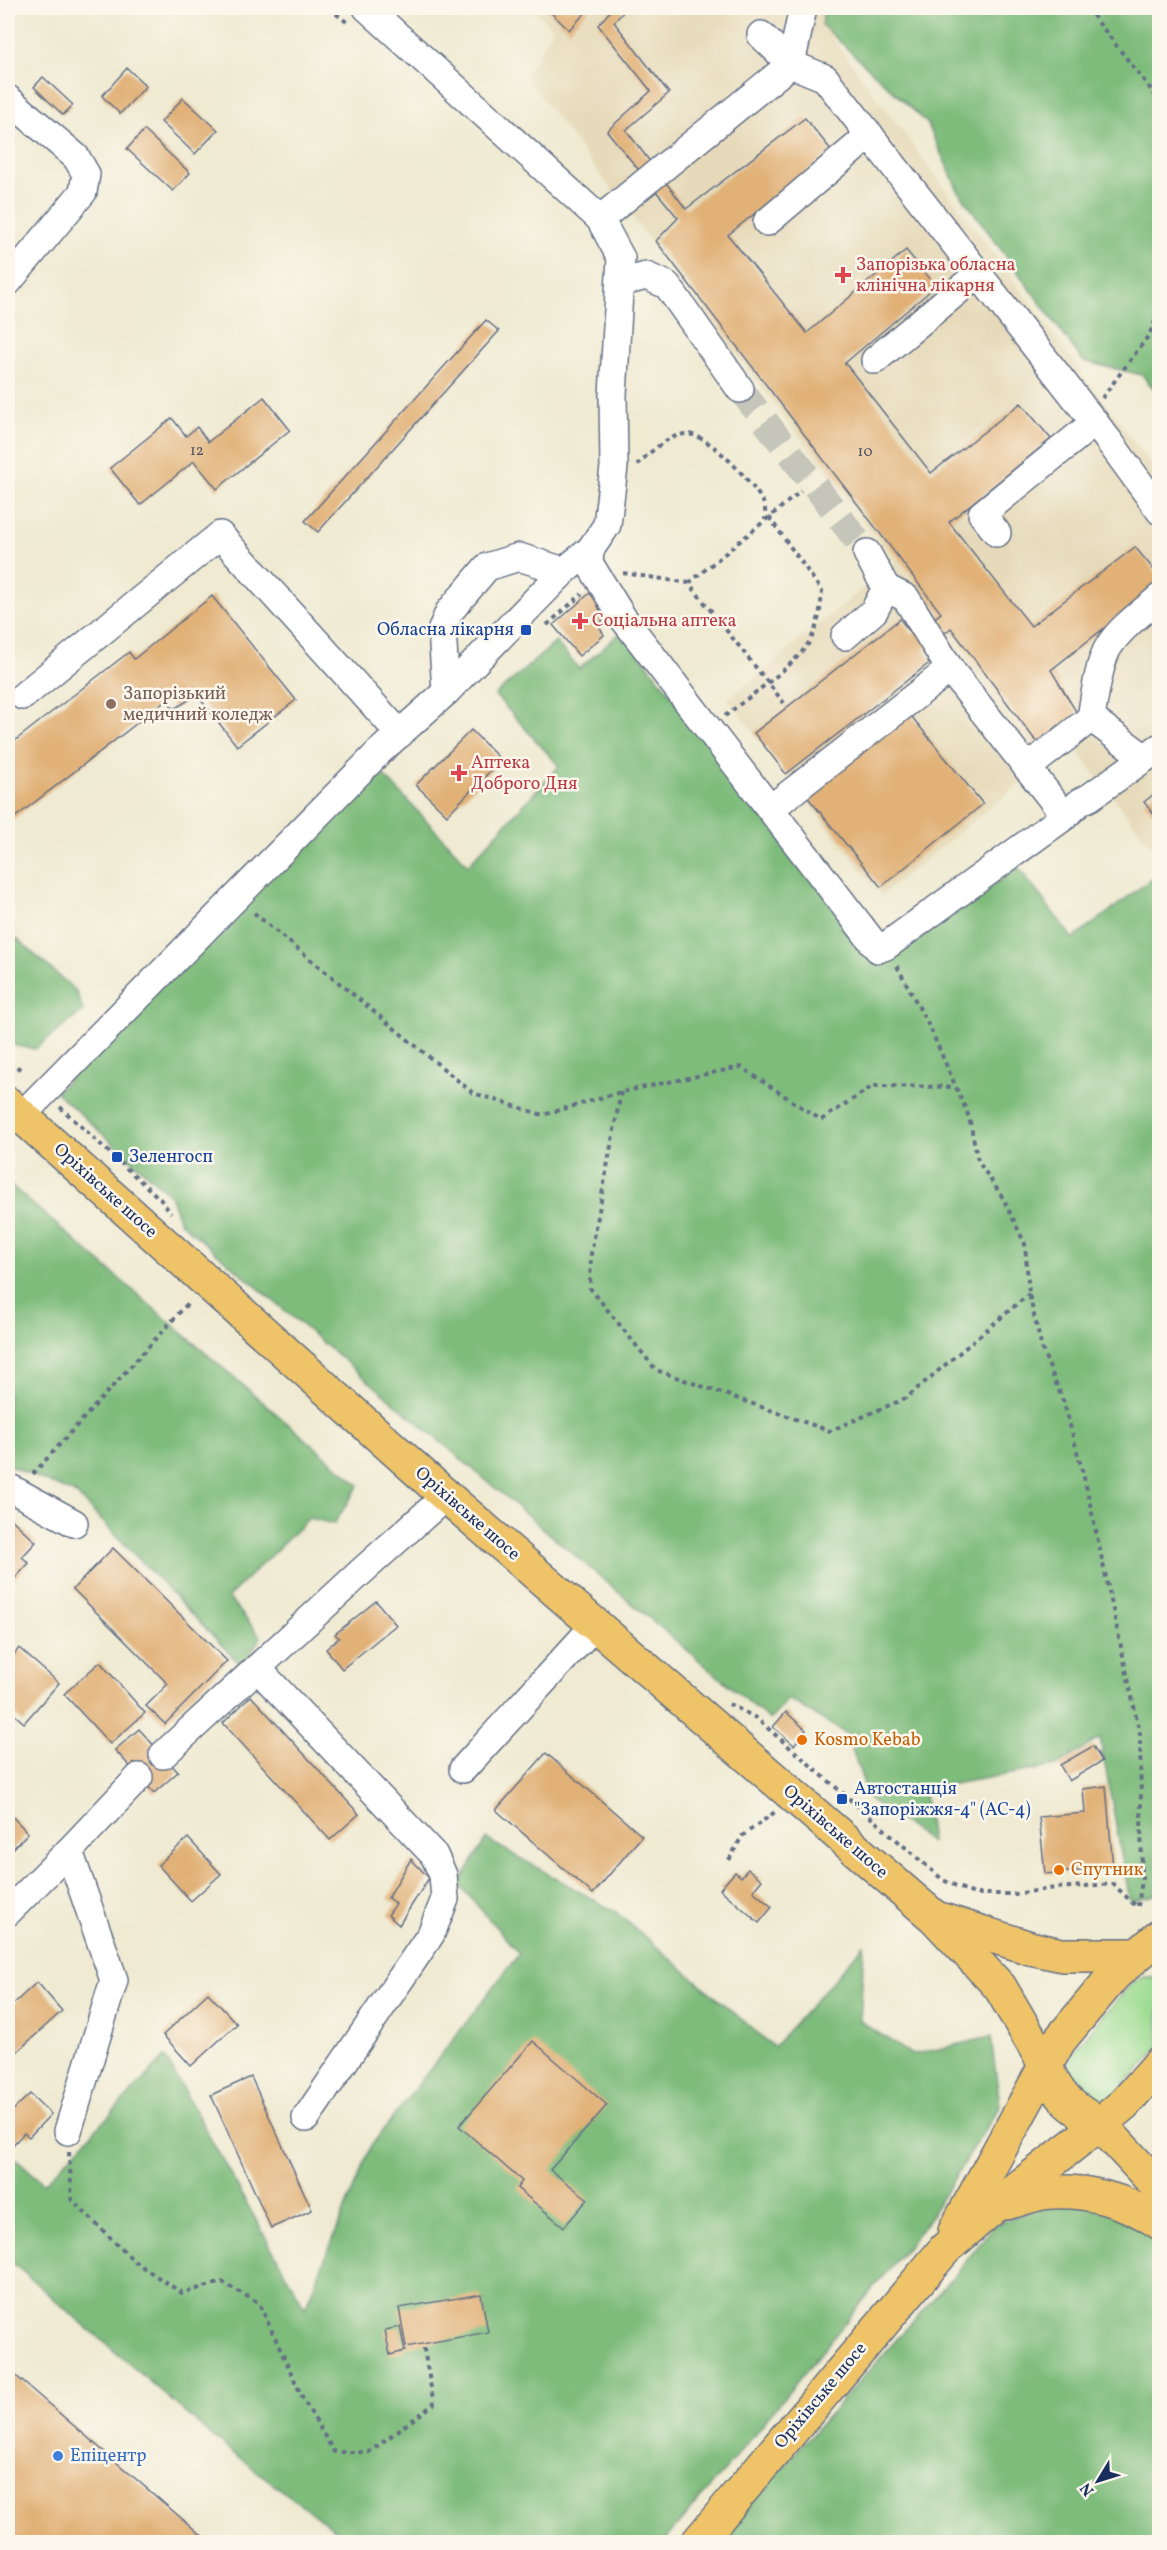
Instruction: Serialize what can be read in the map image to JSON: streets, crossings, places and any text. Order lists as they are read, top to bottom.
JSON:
{
  "streets": {
    "main road": ["Оріхівське шосе"]
  },
  "places": {
    "health": ["Запорізька обласна клінічна лікарня", "Соціальна аптека", "Аптека Доброго Дня"],
    "transit": ["Обласна лікарня", "Зеленгосп", "Автостанція \"Запоріжжя-4\" (АС-4)"],
    "other": [
      "Запорізький медичний коледж",
      "Kosmo Kebab",
      "Спутник",
      "Епіцентр"
    ]
  },
  "house_numbers": ["12", "10"],
  "north": "bottom left"
}
